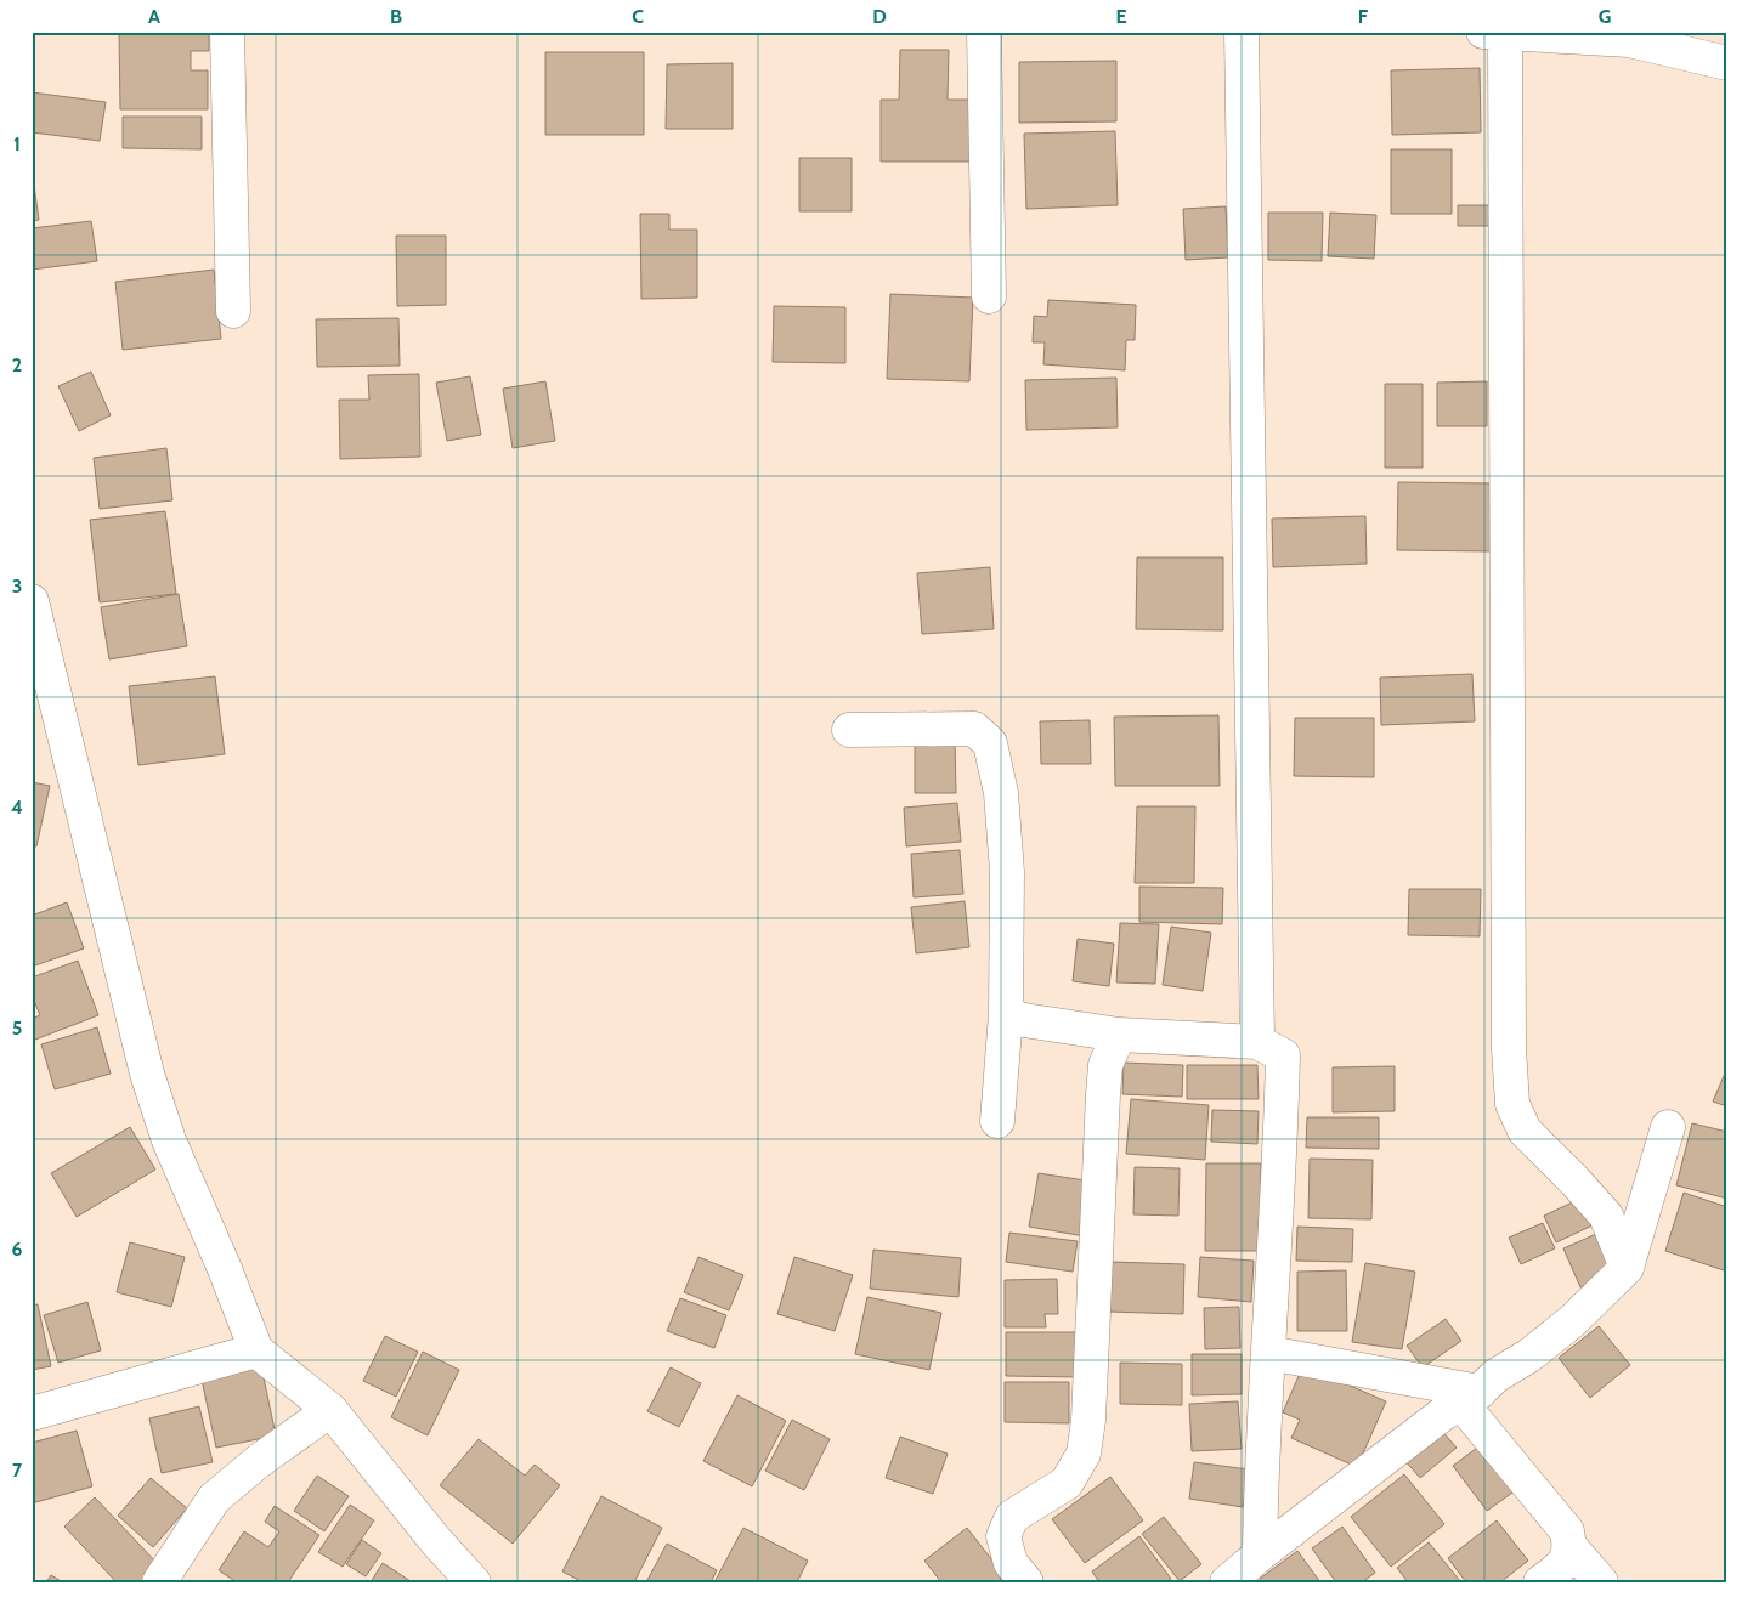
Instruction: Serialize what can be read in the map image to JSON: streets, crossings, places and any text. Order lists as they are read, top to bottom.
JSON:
{
  "grid": {
    "columns": [
      "A",
      "B",
      "C",
      "D",
      "E",
      "F",
      "G"
    ],
    "rows": [
      "1",
      "2",
      "3",
      "4",
      "5",
      "6",
      "7"
    ]
  }
}
